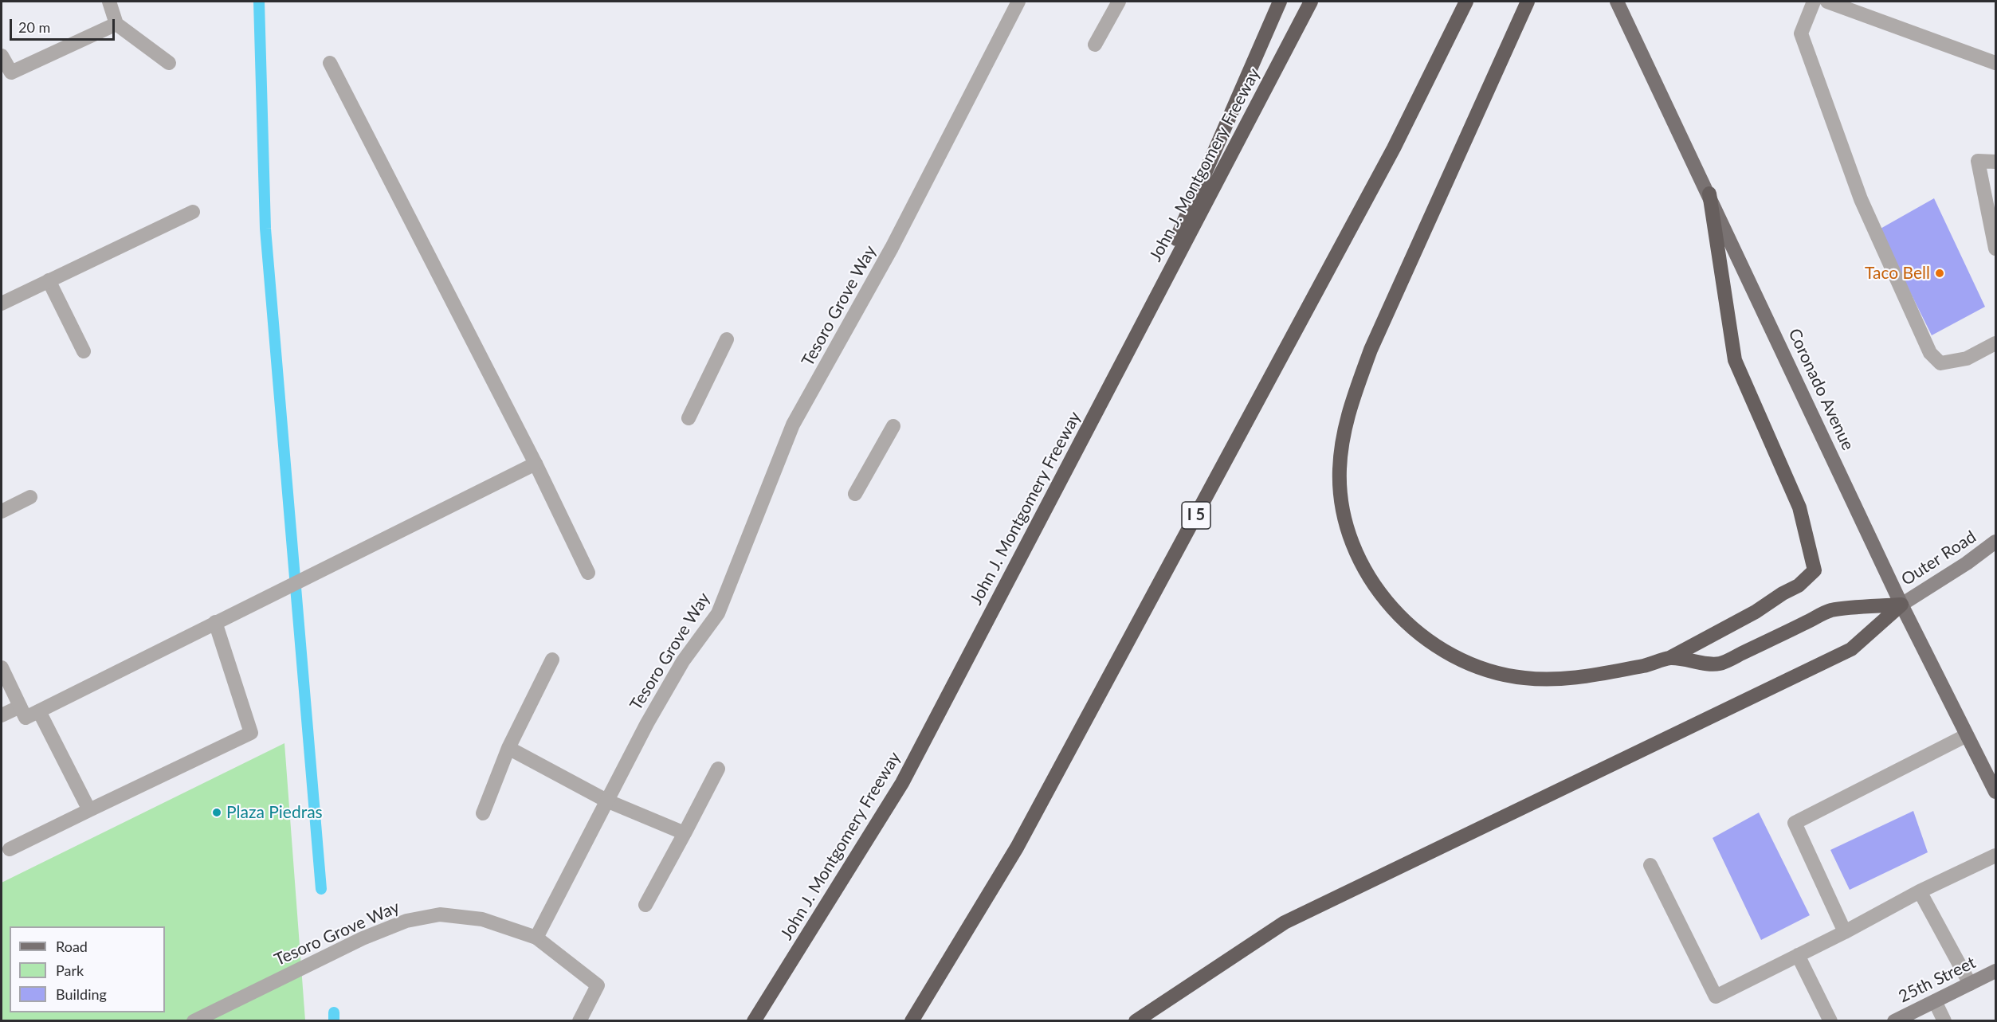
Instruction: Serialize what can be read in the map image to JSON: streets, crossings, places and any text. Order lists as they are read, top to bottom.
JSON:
{
  "streets": {
    "highway": ["John J. Montgomery Freeway", "I 5"],
    "main road": ["Coronado Avenue"],
    "street": ["Tesoro Grove Way", "Outer Road", "25th Street"]
  },
  "crossings": [
    ["Coronado Avenue", "Outer Road"]
  ],
  "places": ["Taco Bell", "Plaza Piedras"],
  "legend": ["Road", "Park", "Building"],
  "scale_bar": "20 m"
}
